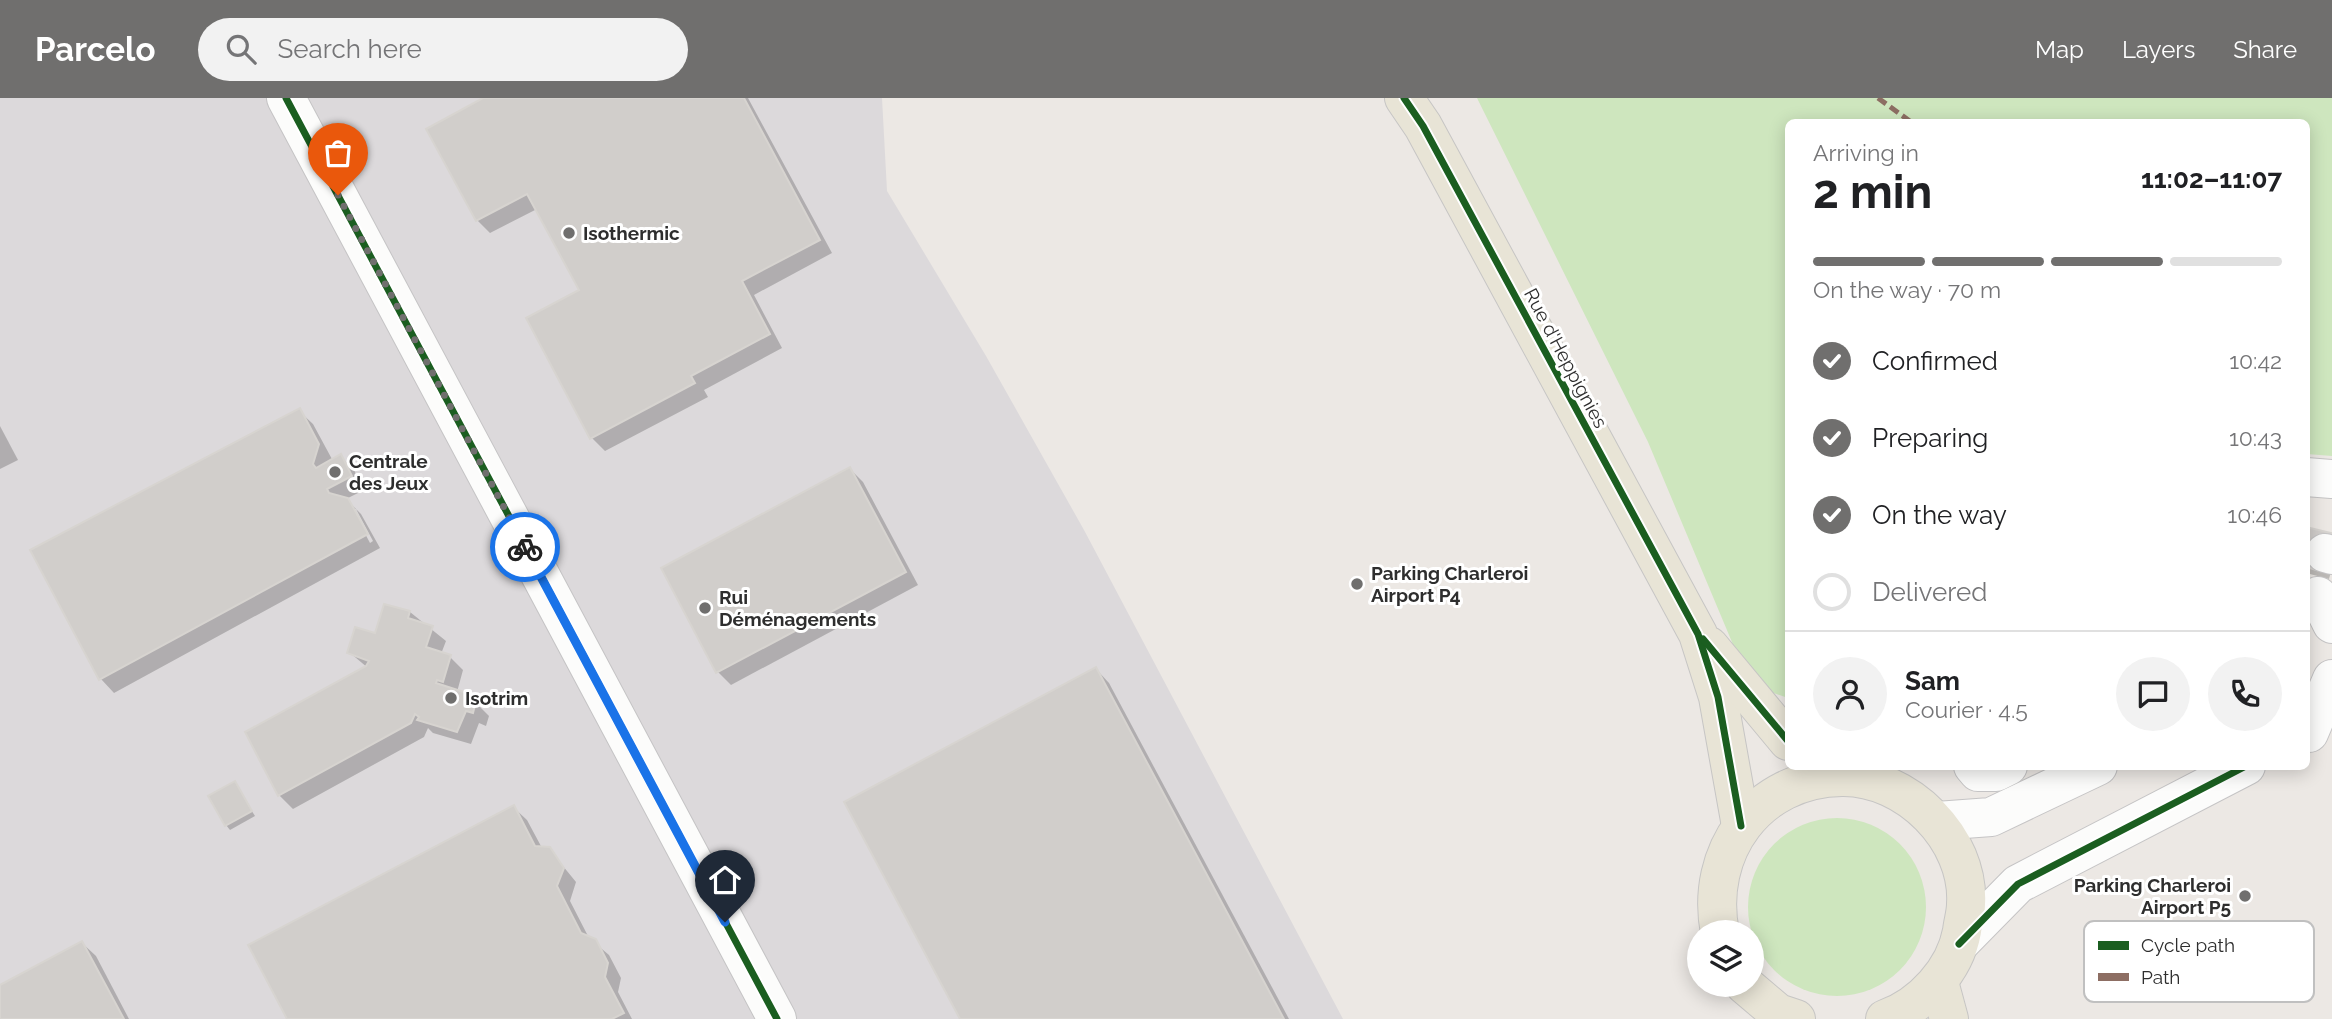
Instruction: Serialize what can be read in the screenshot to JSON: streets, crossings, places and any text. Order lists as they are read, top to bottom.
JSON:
{
  "streets": {
    "main road": ["Rue d'Heppignies"]
  },
  "places": [
    "Isothermic",
    "Centrale des Jeux",
    "Parking Charleroi Airport P4",
    "Rui Déménagements",
    "Isotrim",
    "Parking Charleroi Airport P5"
  ],
  "legend": ["Cycle path", "Path"],
  "page": {
    "header": "Parcelo",
    "search": "Search here",
    "nav": ["Map", "Layers", "Share"],
    "heading": ["2 min", "Arriving in", "11:02–11:07"],
    "panel": ["Sam", "Courier · 4.5"],
    "bar": "On the way · 70 m",
    "list": [
      ["Confirmed", "10:42"],
      ["Preparing", "10:43"],
      ["On the way", "10:46"],
      "Delivered"
    ]
  }
}
